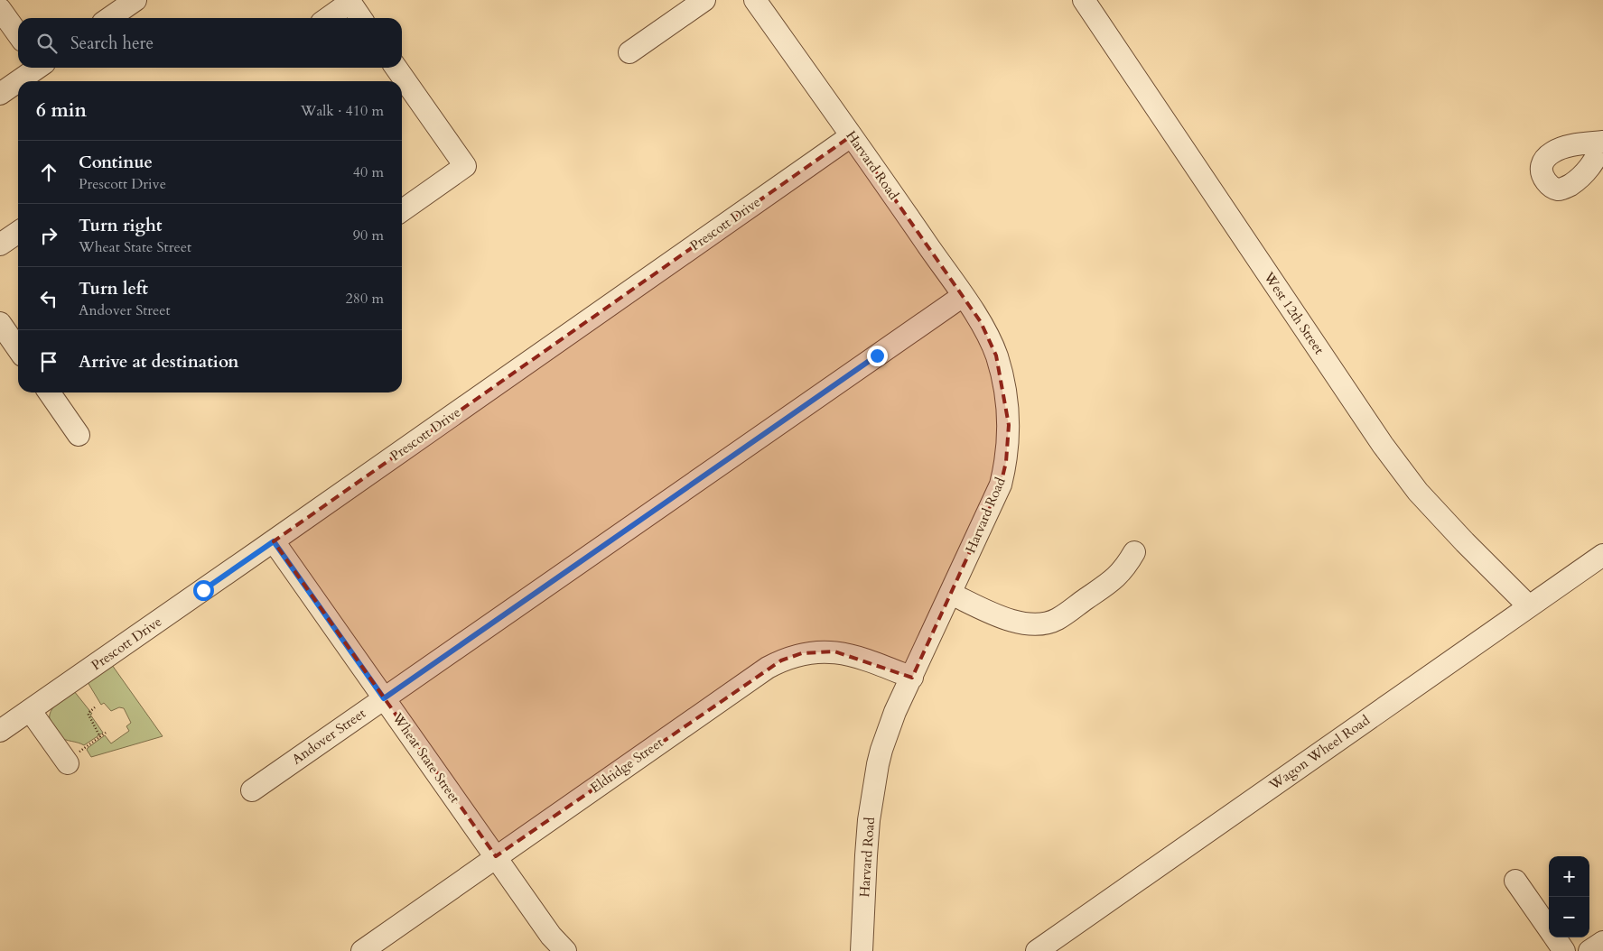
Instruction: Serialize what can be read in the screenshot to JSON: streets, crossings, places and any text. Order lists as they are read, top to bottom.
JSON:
{
  "streets": {
    "street": [
      "Harvard Road",
      "Prescott Drive",
      "West 12th Street",
      "Andover Street",
      "Wagon Wheel Road",
      "Wheat State Street",
      "Eldridge Street"
    ]
  },
  "crossings": [
    ["Harvard Road", "Prescott Drive"],
    ["Harvard Road", "Andover Street"],
    ["Harvard Road", "Eldridge Street"],
    ["Prescott Drive", "Wheat State Street"],
    ["West 12th Street", "Wagon Wheel Road"],
    ["Andover Street", "Wheat State Street"],
    ["Wheat State Street", "Eldridge Street"]
  ],
  "page": {
    "search": "Search here",
    "heading": ["6 min", "Walk · 410 m"],
    "list": [
      ["Continue", "Prescott Drive", "40 m"],
      ["Turn right", "Wheat State Street", "90 m"],
      ["Turn left", "Andover Street", "280 m"],
      "Arrive at destination"
    ],
    "map_buttons": ["+", "−"]
  }
}
